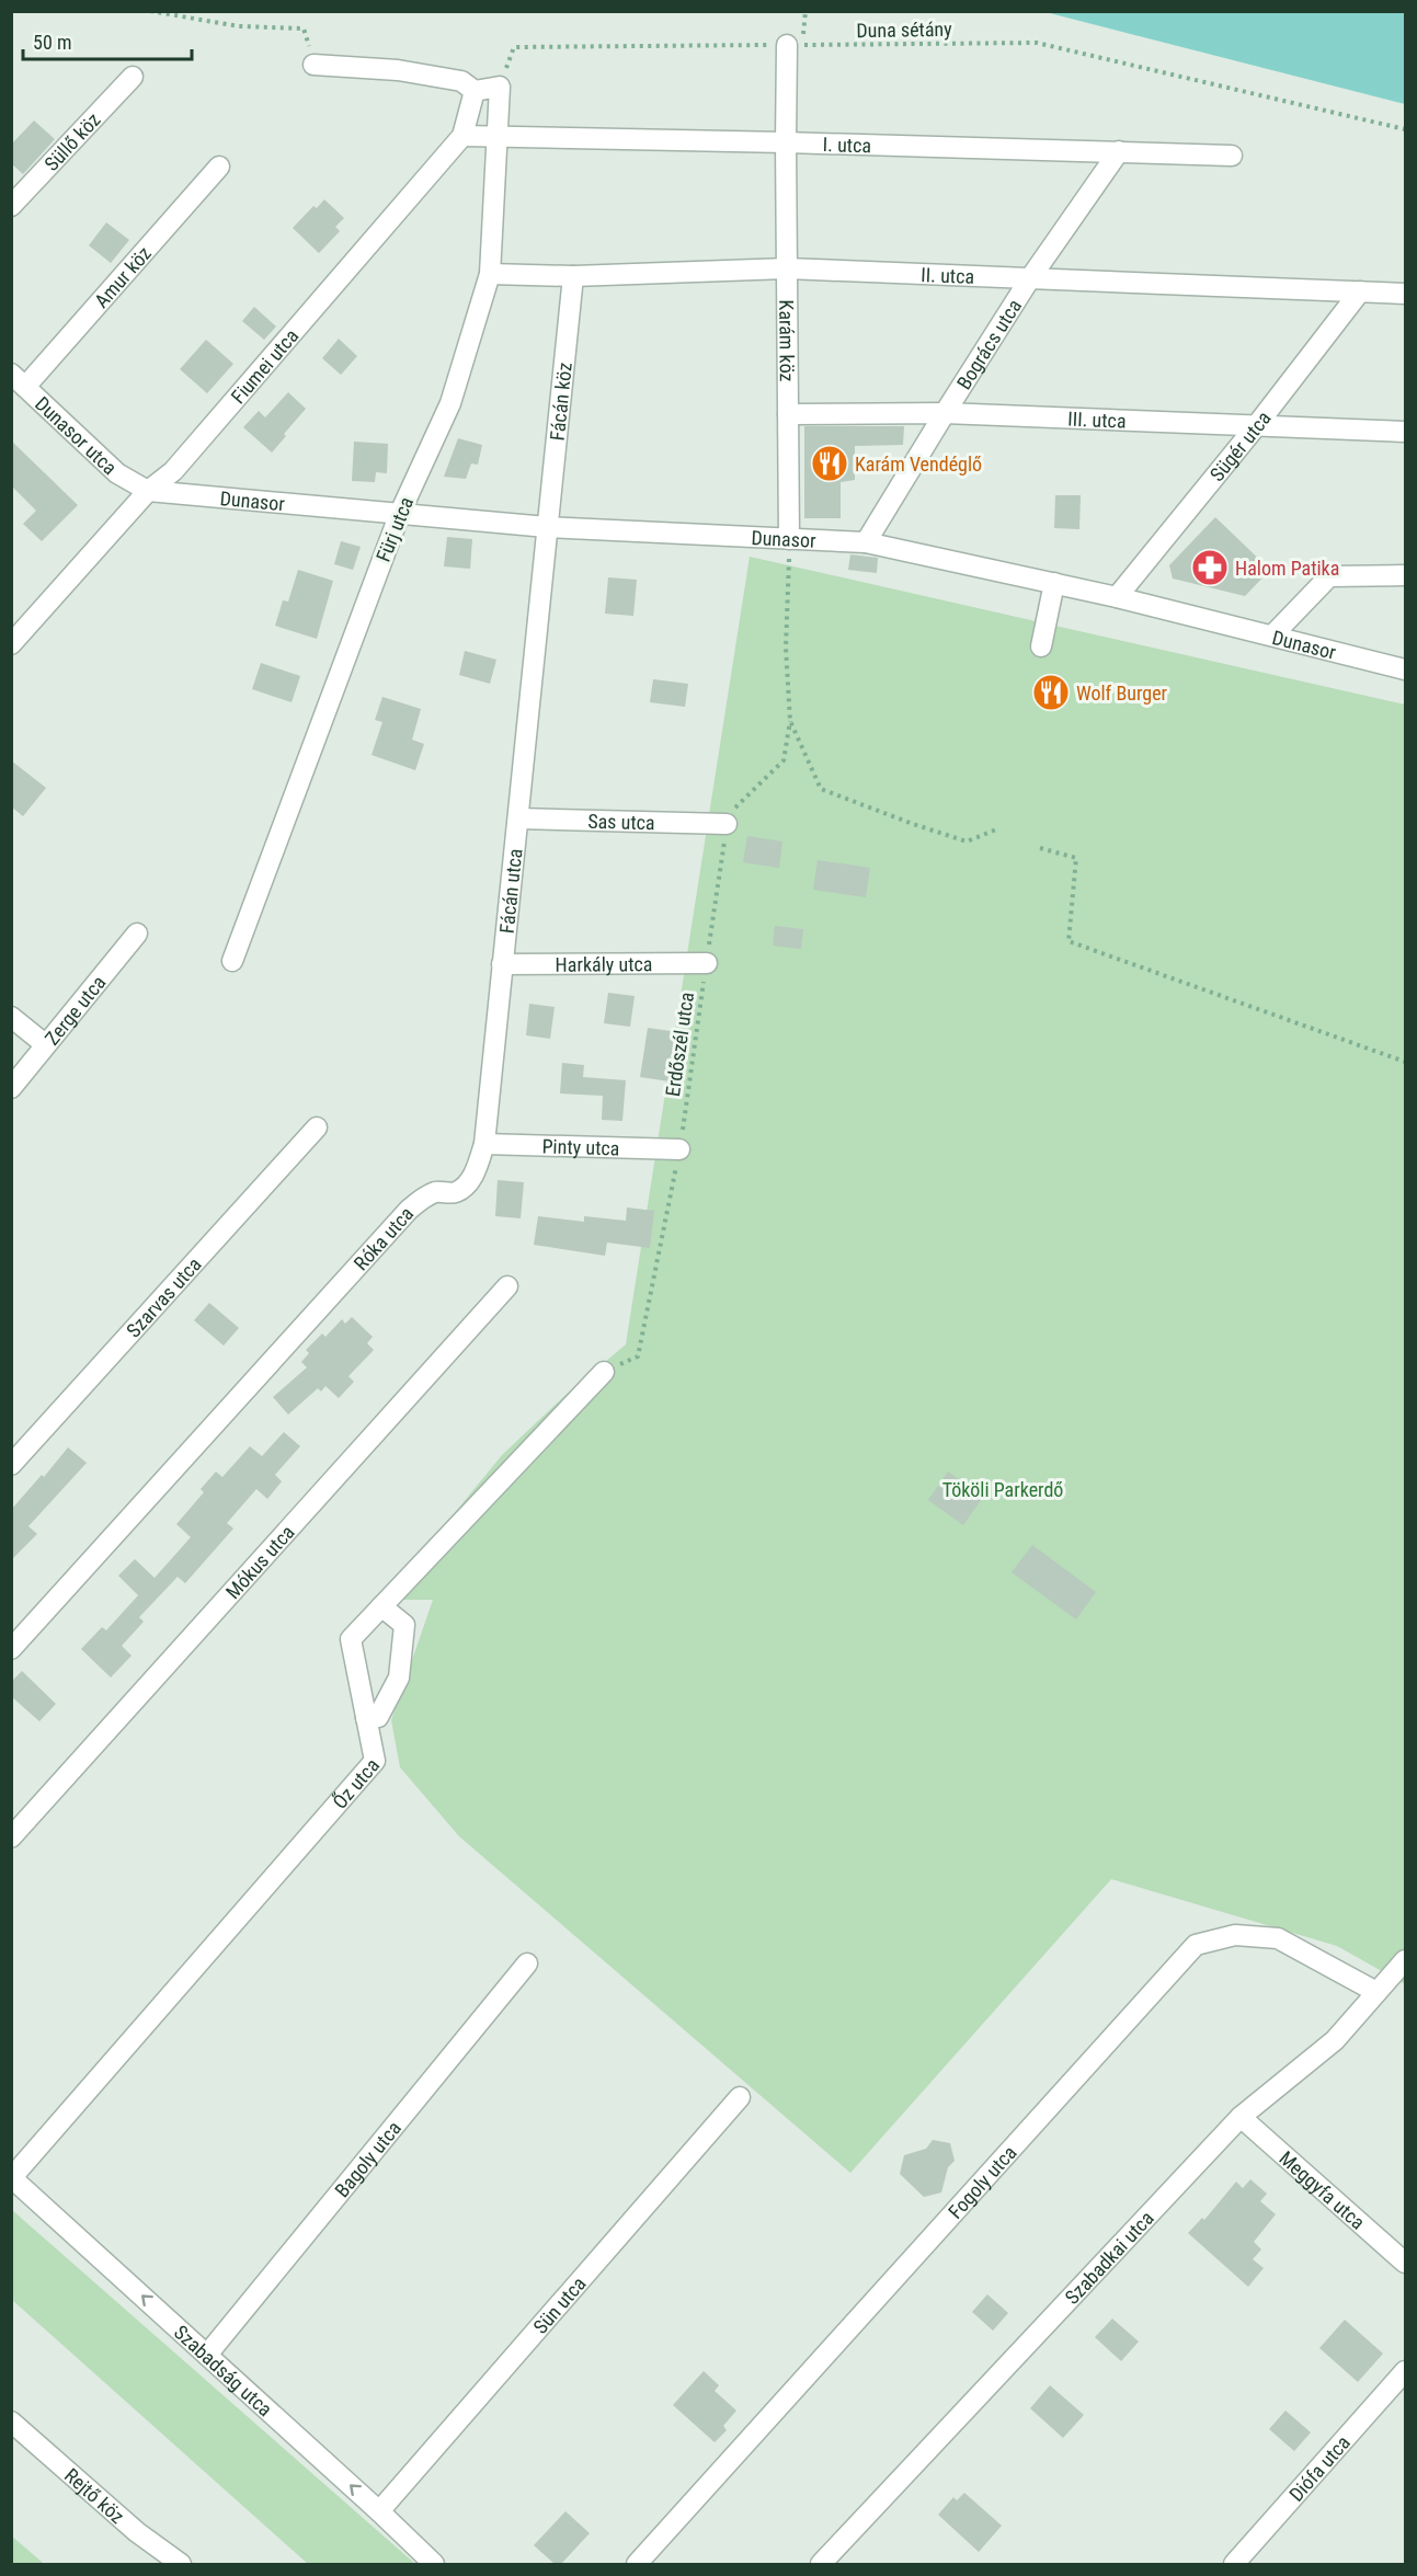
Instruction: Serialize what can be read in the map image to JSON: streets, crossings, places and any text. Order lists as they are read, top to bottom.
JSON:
{
  "streets": {
    "street": [
      "Süllő köz",
      "I. utca",
      "II. utca",
      "Amur köz",
      "Karám köz",
      "Bogrács utca",
      "Fiumei utca",
      "Fácán köz",
      "III. utca",
      "Dunasor utca",
      "Sügér utca",
      "Dunasor",
      "Fürj utca",
      "Sas utca",
      "Fácán utca",
      "Harkály utca",
      "Zerge utca",
      "Pinty utca",
      "Róka utca",
      "Szarvas utca",
      "Mókus utca",
      "Őz utca",
      "Bagoly utca",
      "Fogoly utca",
      "Meggyfa utca",
      "Szabadkai utca",
      "Sün utca",
      "Szabadság utca",
      "Diófa utca",
      "Rejtő köz"
    ],
    "path": ["Duna sétány", "Erdőszél utca"]
  },
  "crossings": [
    ["Duna sétány", "Karám köz"],
    ["Duna sétány", "Fürj utca"],
    ["I. utca", "Karám köz"],
    ["I. utca", "Bogrács utca"],
    ["I. utca", "Fiumei utca"],
    ["I. utca", "Fürj utca"],
    ["II. utca", "Karám köz"],
    ["II. utca", "Bogrács utca"],
    ["II. utca", "Fácán köz"],
    ["II. utca", "Sügér utca"],
    ["II. utca", "Fürj utca"],
    ["Amur köz", "Dunasor utca"],
    ["Karám köz", "III. utca"],
    ["Karám köz", "Dunasor"],
    ["Bogrács utca", "III. utca"],
    ["Bogrács utca", "Dunasor"],
    ["Fiumei utca", "Dunasor utca"],
    ["Fiumei utca", "Dunasor"],
    ["Fácán köz", "Dunasor"],
    ["Fácán köz", "Fácán utca"],
    ["III. utca", "Sügér utca"],
    ["Dunasor utca", "Dunasor"],
    ["Sügér utca", "Dunasor"],
    ["Dunasor", "Fürj utca"],
    ["Dunasor", "Fácán utca"],
    ["Sas utca", "Fácán utca"],
    ["Sas utca", "Erdőszél utca"],
    ["Fácán utca", "Harkály utca"],
    ["Fácán utca", "Pinty utca"],
    ["Fácán utca", "Róka utca"],
    ["Harkály utca", "Erdőszél utca"],
    ["Erdőszél utca", "Pinty utca"],
    ["Erdőszél utca", "Őz utca"],
    ["Őz utca", "Szabadság utca"],
    ["Bagoly utca", "Szabadság utca"],
    ["Fogoly utca", "Szabadkai utca"],
    ["Meggyfa utca", "Szabadkai utca"],
    ["Sün utca", "Szabadság utca"]
  ],
  "one_way": ["Szabadság utca"],
  "parks": ["Tököli Parkerdő"],
  "places": {
    "restaurant": ["Karám Vendéglő", "Wolf Burger"],
    "pharmacy": ["Halom Patika"]
  },
  "scale_bar": "50 m"
}
